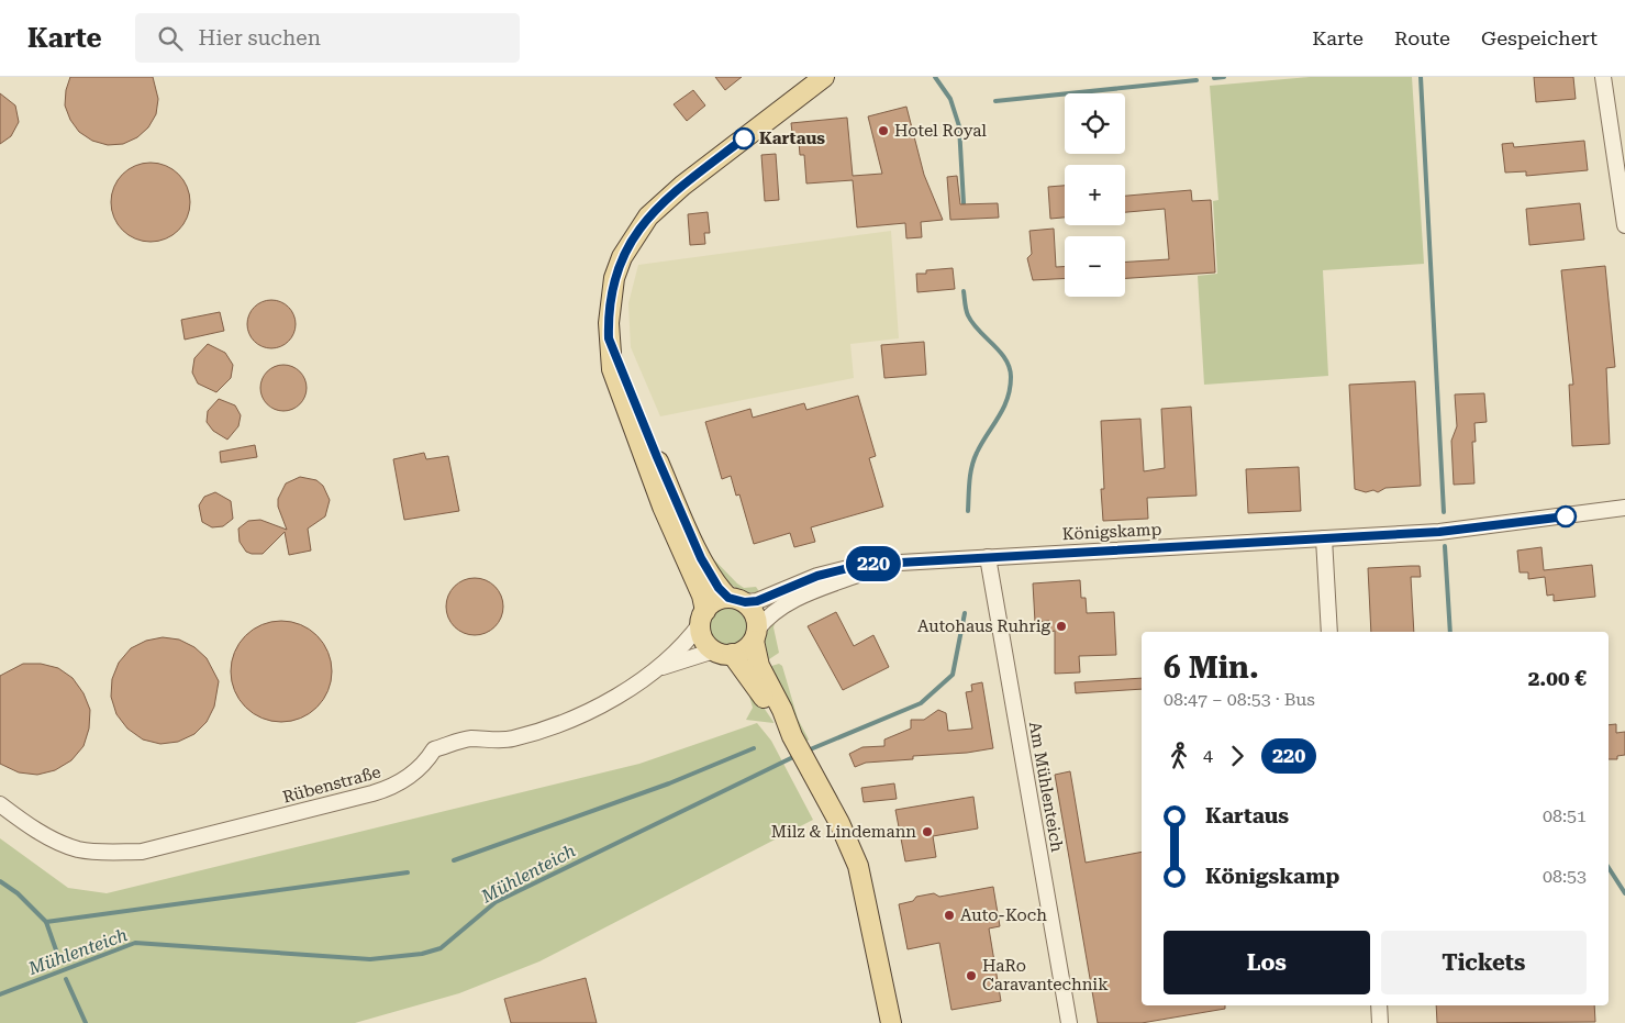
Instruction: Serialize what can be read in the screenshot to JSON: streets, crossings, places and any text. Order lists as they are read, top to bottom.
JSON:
{
  "streets": {
    "street": ["Königskamp", "Rübenstraße", "Am Mühlenteich"]
  },
  "crossings": [
    ["Königskamp", "Rübenstraße"],
    ["Königskamp", "Am Mühlenteich"]
  ],
  "water": ["Mühlenteich"],
  "places": [
    "Hotel Royal",
    "Kartaus",
    "Autohaus Ruhrig",
    "Milz & Lindemann",
    "Auto-Koch",
    "HaRo Caravantechnik"
  ],
  "lines": ["bus line 220"],
  "page": {
    "header": "Karte",
    "search": "Hier suchen",
    "nav": ["Karte", "Route", "Gespeichert"],
    "on_map": "220",
    "map_buttons": ["+", "−"],
    "heading": ["6 Min.", "08:47 – 08:53 · Bus", "2.00 €"],
    "legs": ["4", "220"],
    "list": [
      {
        "name": "Kartaus",
        "value": "08:51"
      },
      {
        "name": "Königskamp",
        "value": "08:53"
      }
    ],
    "buttons": ["Los", "Tickets"]
  }
}
